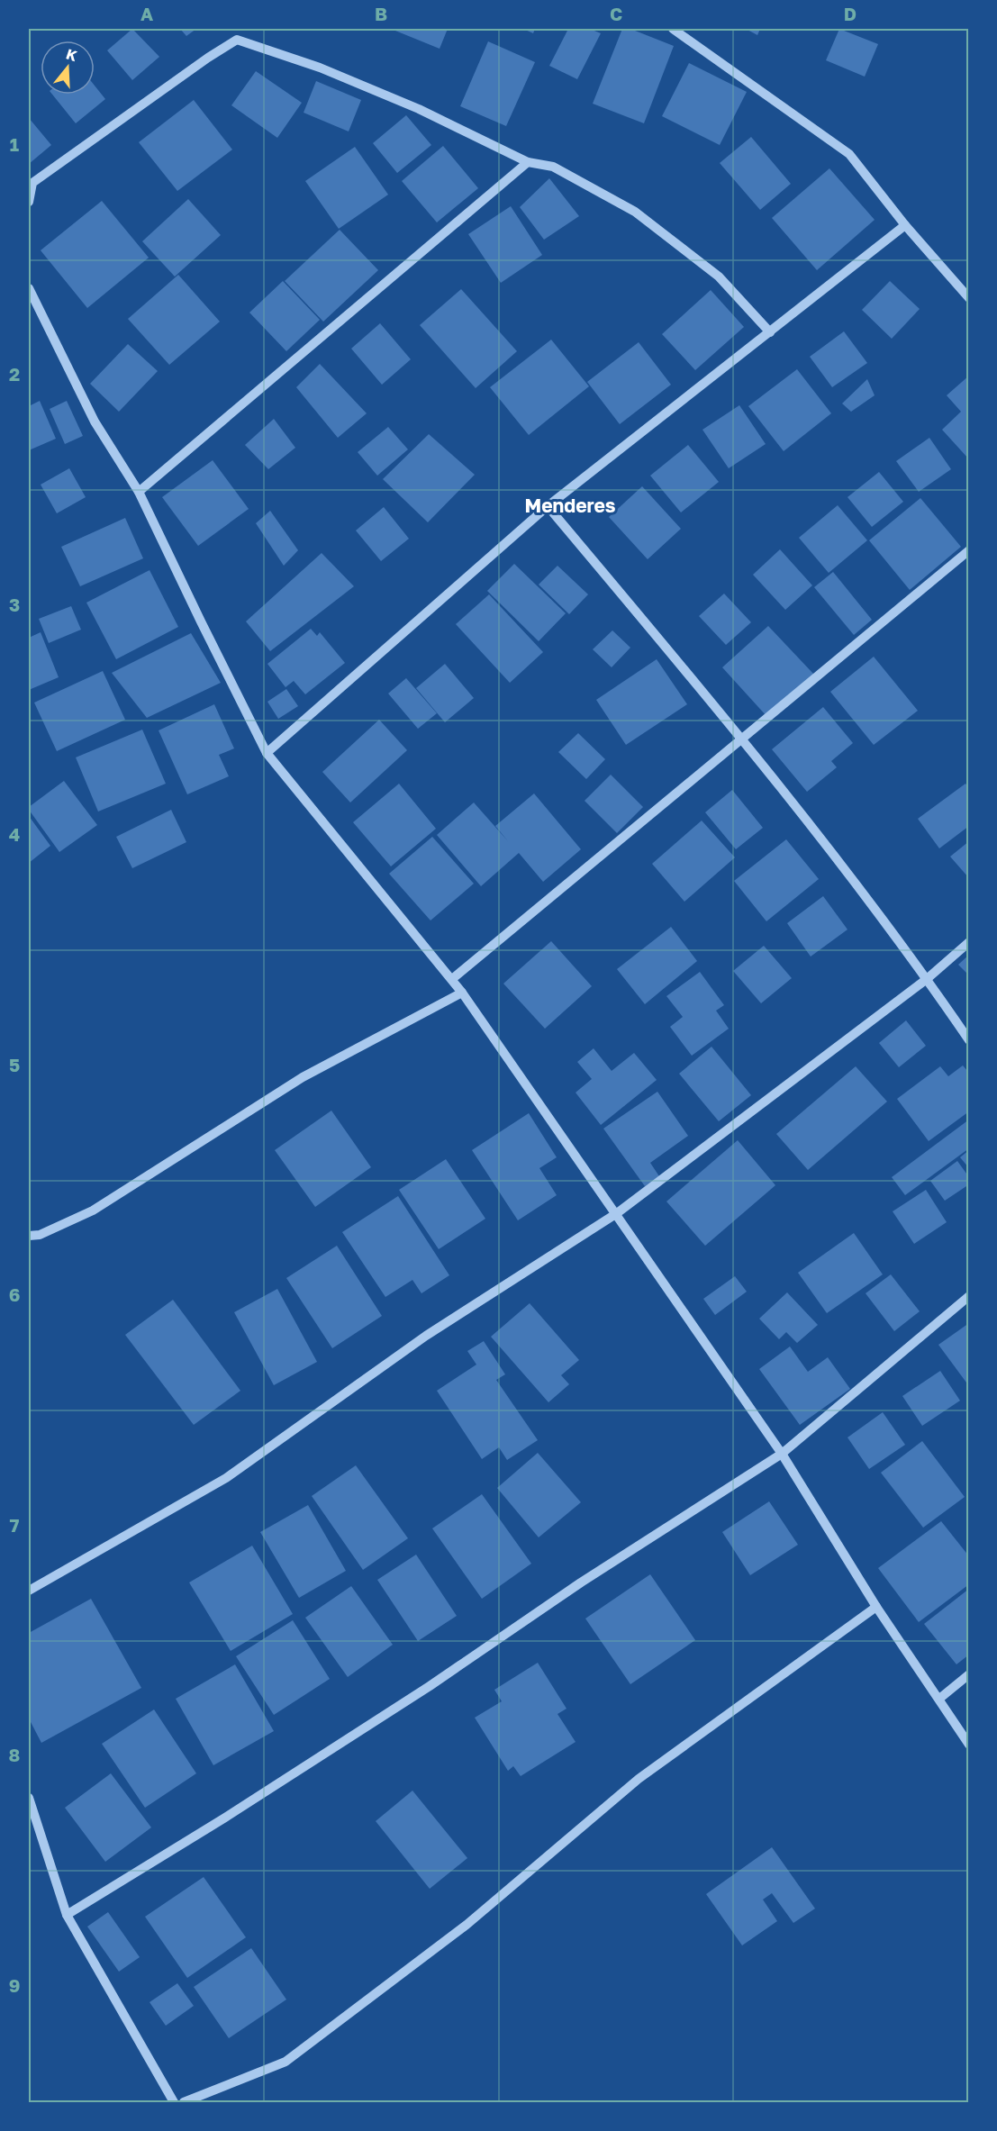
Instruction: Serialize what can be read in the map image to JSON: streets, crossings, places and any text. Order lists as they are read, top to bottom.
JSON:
{
  "districts": ["Menderes"],
  "north": "top",
  "grid": {
    "columns": [
      "A",
      "B",
      "C",
      "D"
    ],
    "rows": [
      "1",
      "2",
      "3",
      "4",
      "5",
      "6",
      "7",
      "8",
      "9"
    ]
  }
}
